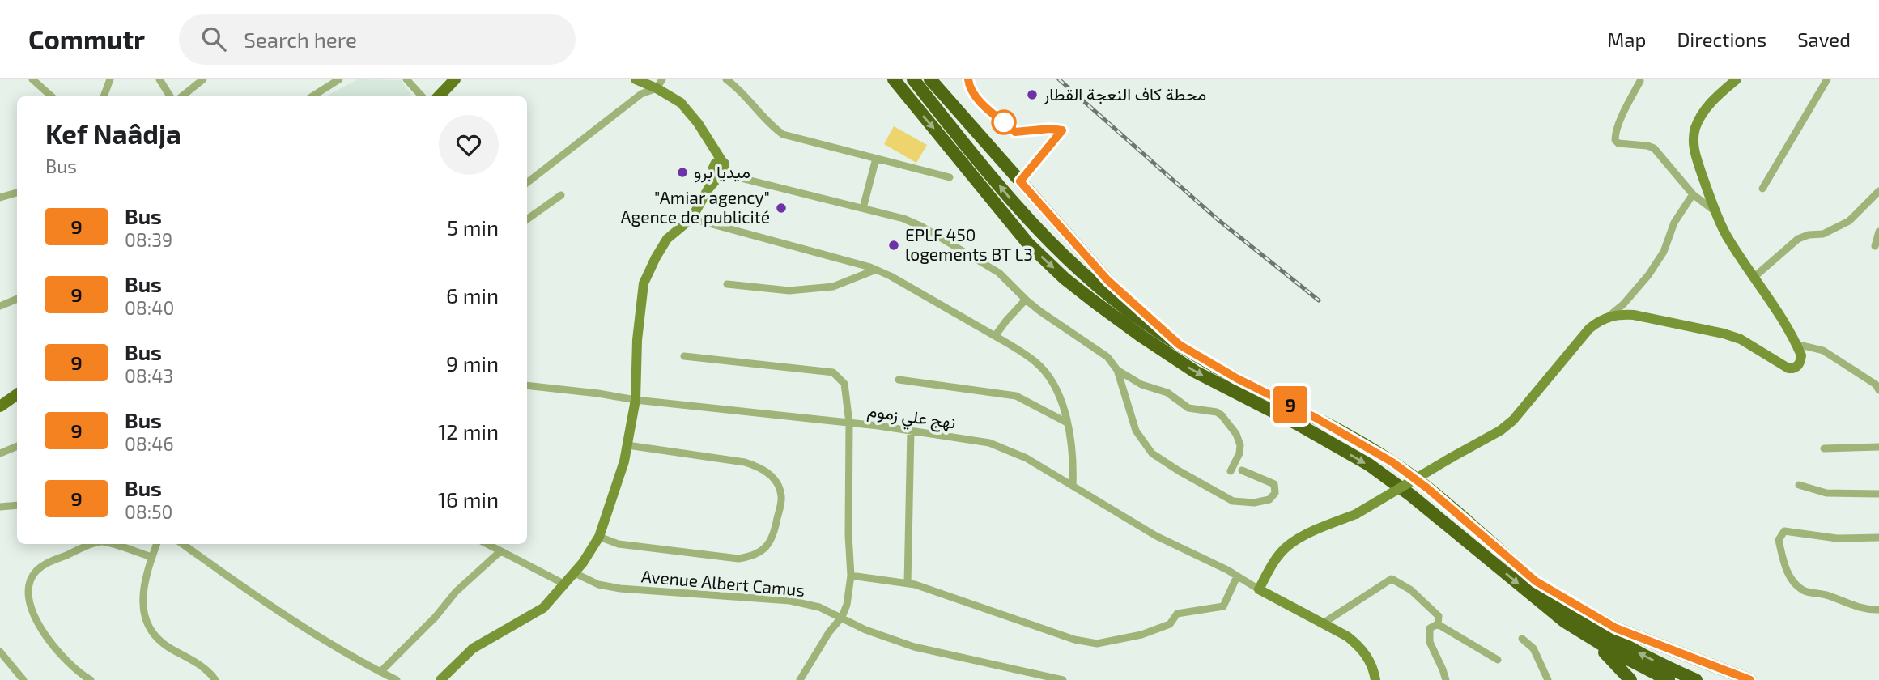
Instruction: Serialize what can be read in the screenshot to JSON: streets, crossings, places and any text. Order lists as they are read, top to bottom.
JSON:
{
  "streets": {
    "street": ["نهج علي زموم", "Avenue Albert Camus"]
  },
  "places": [
    "محطة كاف النعجة القطار",
    "ميديا برو",
    "\"Amiar agency\" Agence de publicité",
    "EPLF 450 logements BT L3"
  ],
  "lines": ["bus line 9"],
  "page": {
    "header": "Commutr",
    "search": "Search here",
    "nav": ["Map", "Directions", "Saved"],
    "on_map": "9",
    "heading": ["Kef Naâdja", "Bus"],
    "list": [
      {
        "mark": "9",
        "name": "Bus",
        "note": "08:39",
        "value": "5 min"
      },
      {
        "mark": "9",
        "name": "Bus",
        "note": "08:40",
        "value": "6 min"
      },
      {
        "mark": "9",
        "name": "Bus",
        "note": "08:43",
        "value": "9 min"
      },
      {
        "mark": "9",
        "name": "Bus",
        "note": "08:46",
        "value": "12 min"
      },
      {
        "mark": "9",
        "name": "Bus",
        "note": "08:50",
        "value": "16 min"
      }
    ]
  }
}
